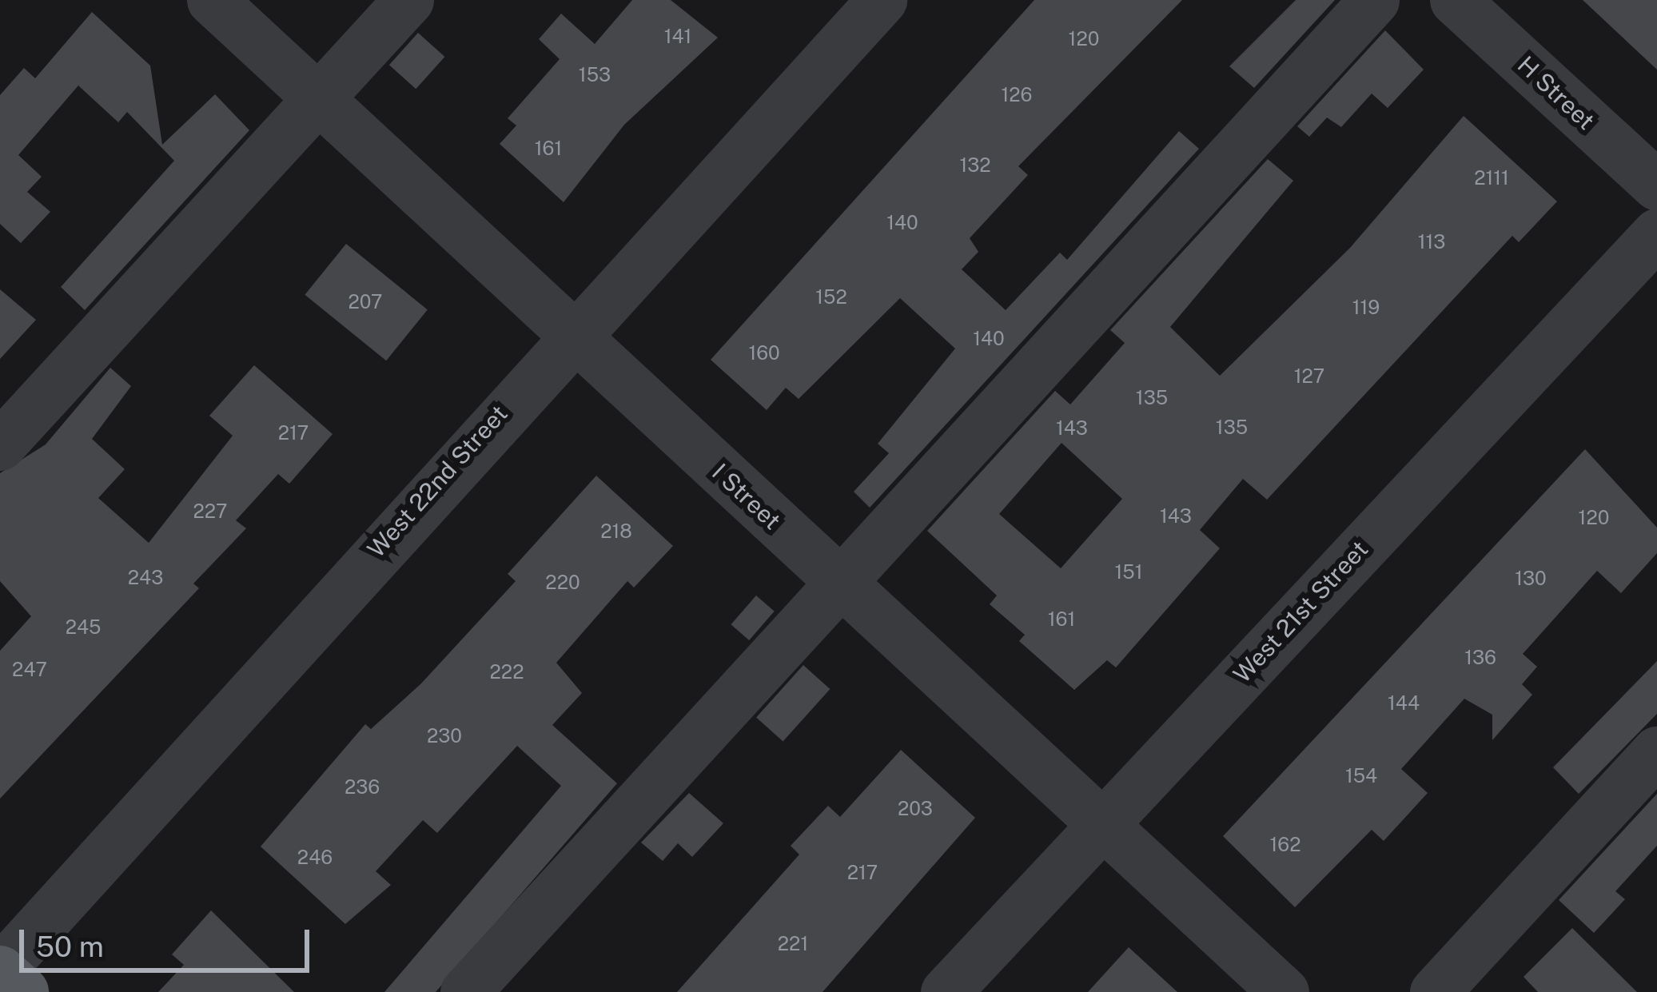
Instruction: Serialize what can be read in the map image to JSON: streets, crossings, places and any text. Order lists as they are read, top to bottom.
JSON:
{
  "streets": {
    "street": [
      "H Street",
      "West 22nd Street",
      "I Street",
      "West 21st Street"
    ]
  },
  "crossings": [
    ["West 22nd Street", "I Street"],
    ["I Street", "West 21st Street"]
  ],
  "house_numbers": [
    "141",
    "120",
    "153",
    "126",
    "161",
    "132",
    "2111",
    "140",
    "113",
    "152",
    "207",
    "119",
    "140",
    "160",
    "127",
    "135",
    "135",
    "143",
    "217",
    "227",
    "143",
    "120",
    "218",
    "151",
    "243",
    "130",
    "220",
    "161",
    "245",
    "136",
    "247",
    "222",
    "144",
    "230",
    "154",
    "236",
    "203",
    "162",
    "246",
    "217",
    "221"
  ],
  "scale_bar": "50 m"
}
